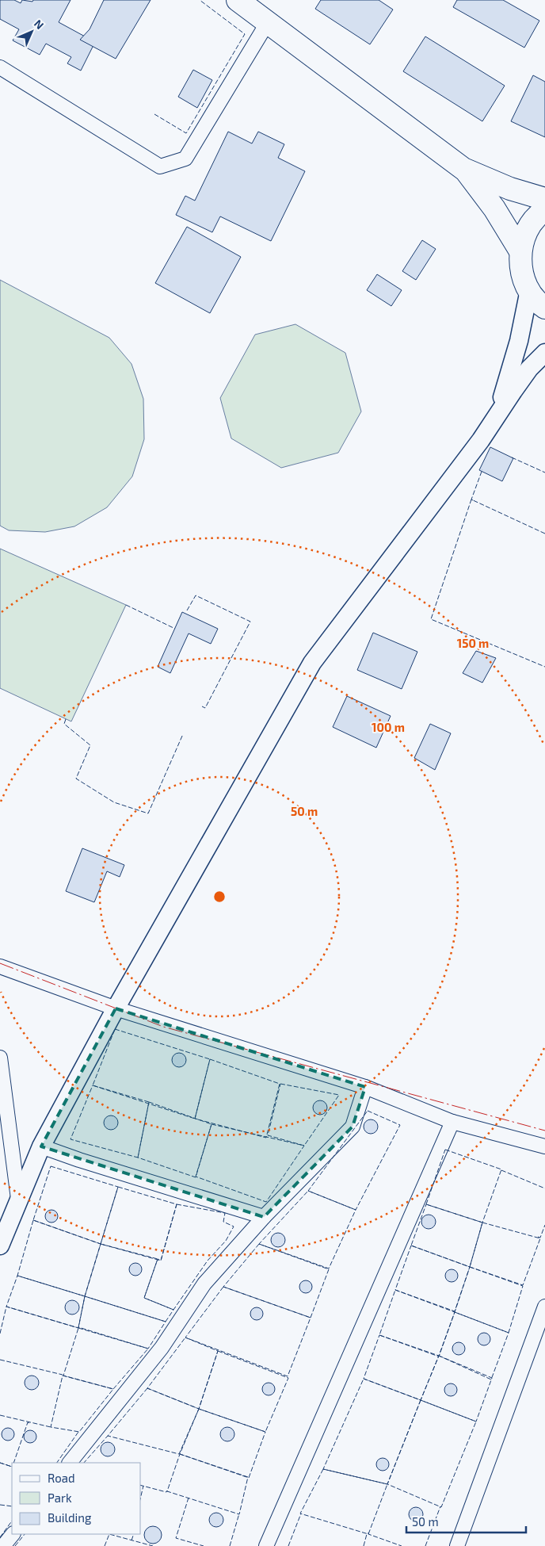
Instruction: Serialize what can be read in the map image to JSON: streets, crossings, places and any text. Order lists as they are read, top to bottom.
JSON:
{
  "legend": ["Road", "Park", "Building"],
  "scale_bar": "50 m",
  "north": "top right",
  "rings": ["150 m", "100 m", "50 m"]
}
